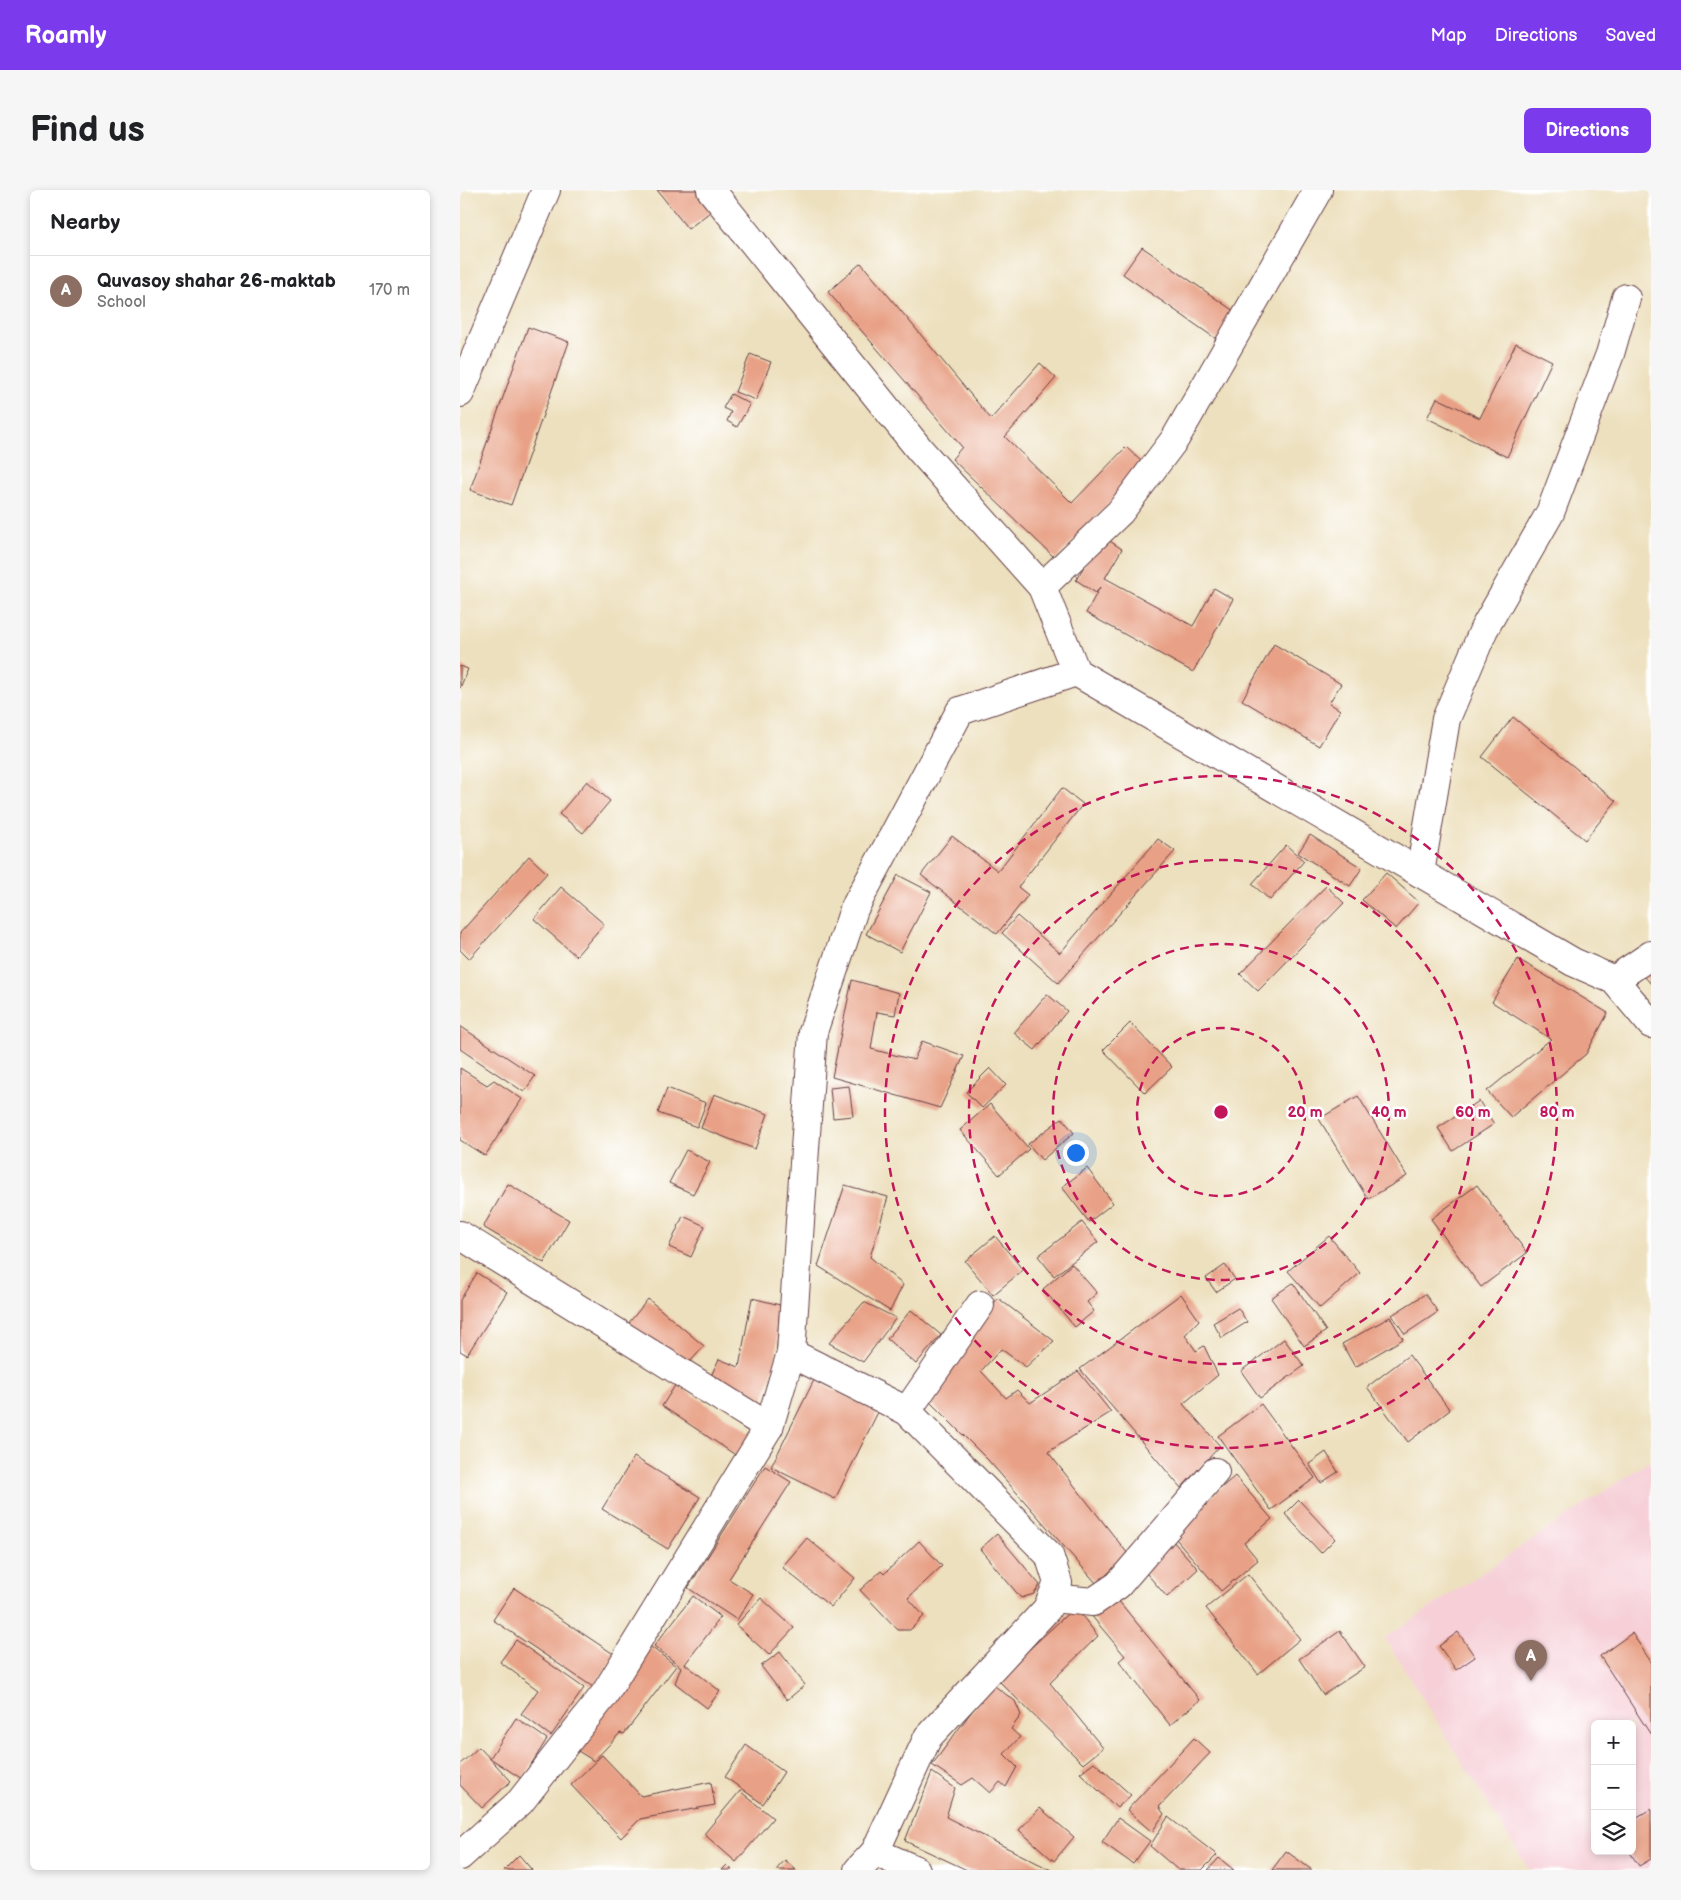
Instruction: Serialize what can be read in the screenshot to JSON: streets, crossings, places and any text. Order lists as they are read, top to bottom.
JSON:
{
  "page": {
    "header": "Roamly",
    "nav": ["Map", "Directions", "Saved"],
    "buttons": "Directions",
    "title": "Find us",
    "heading": "Nearby",
    "list": [
      {
        "mark": "A",
        "name": "Quvasoy shahar 26-maktab",
        "note": "School",
        "value": "170 m"
      }
    ],
    "pins": "A",
    "map_buttons": ["+", "−"]
  },
  "rings": [
    "20 m",
    "40 m",
    "60 m",
    "80 m"
  ]
}
